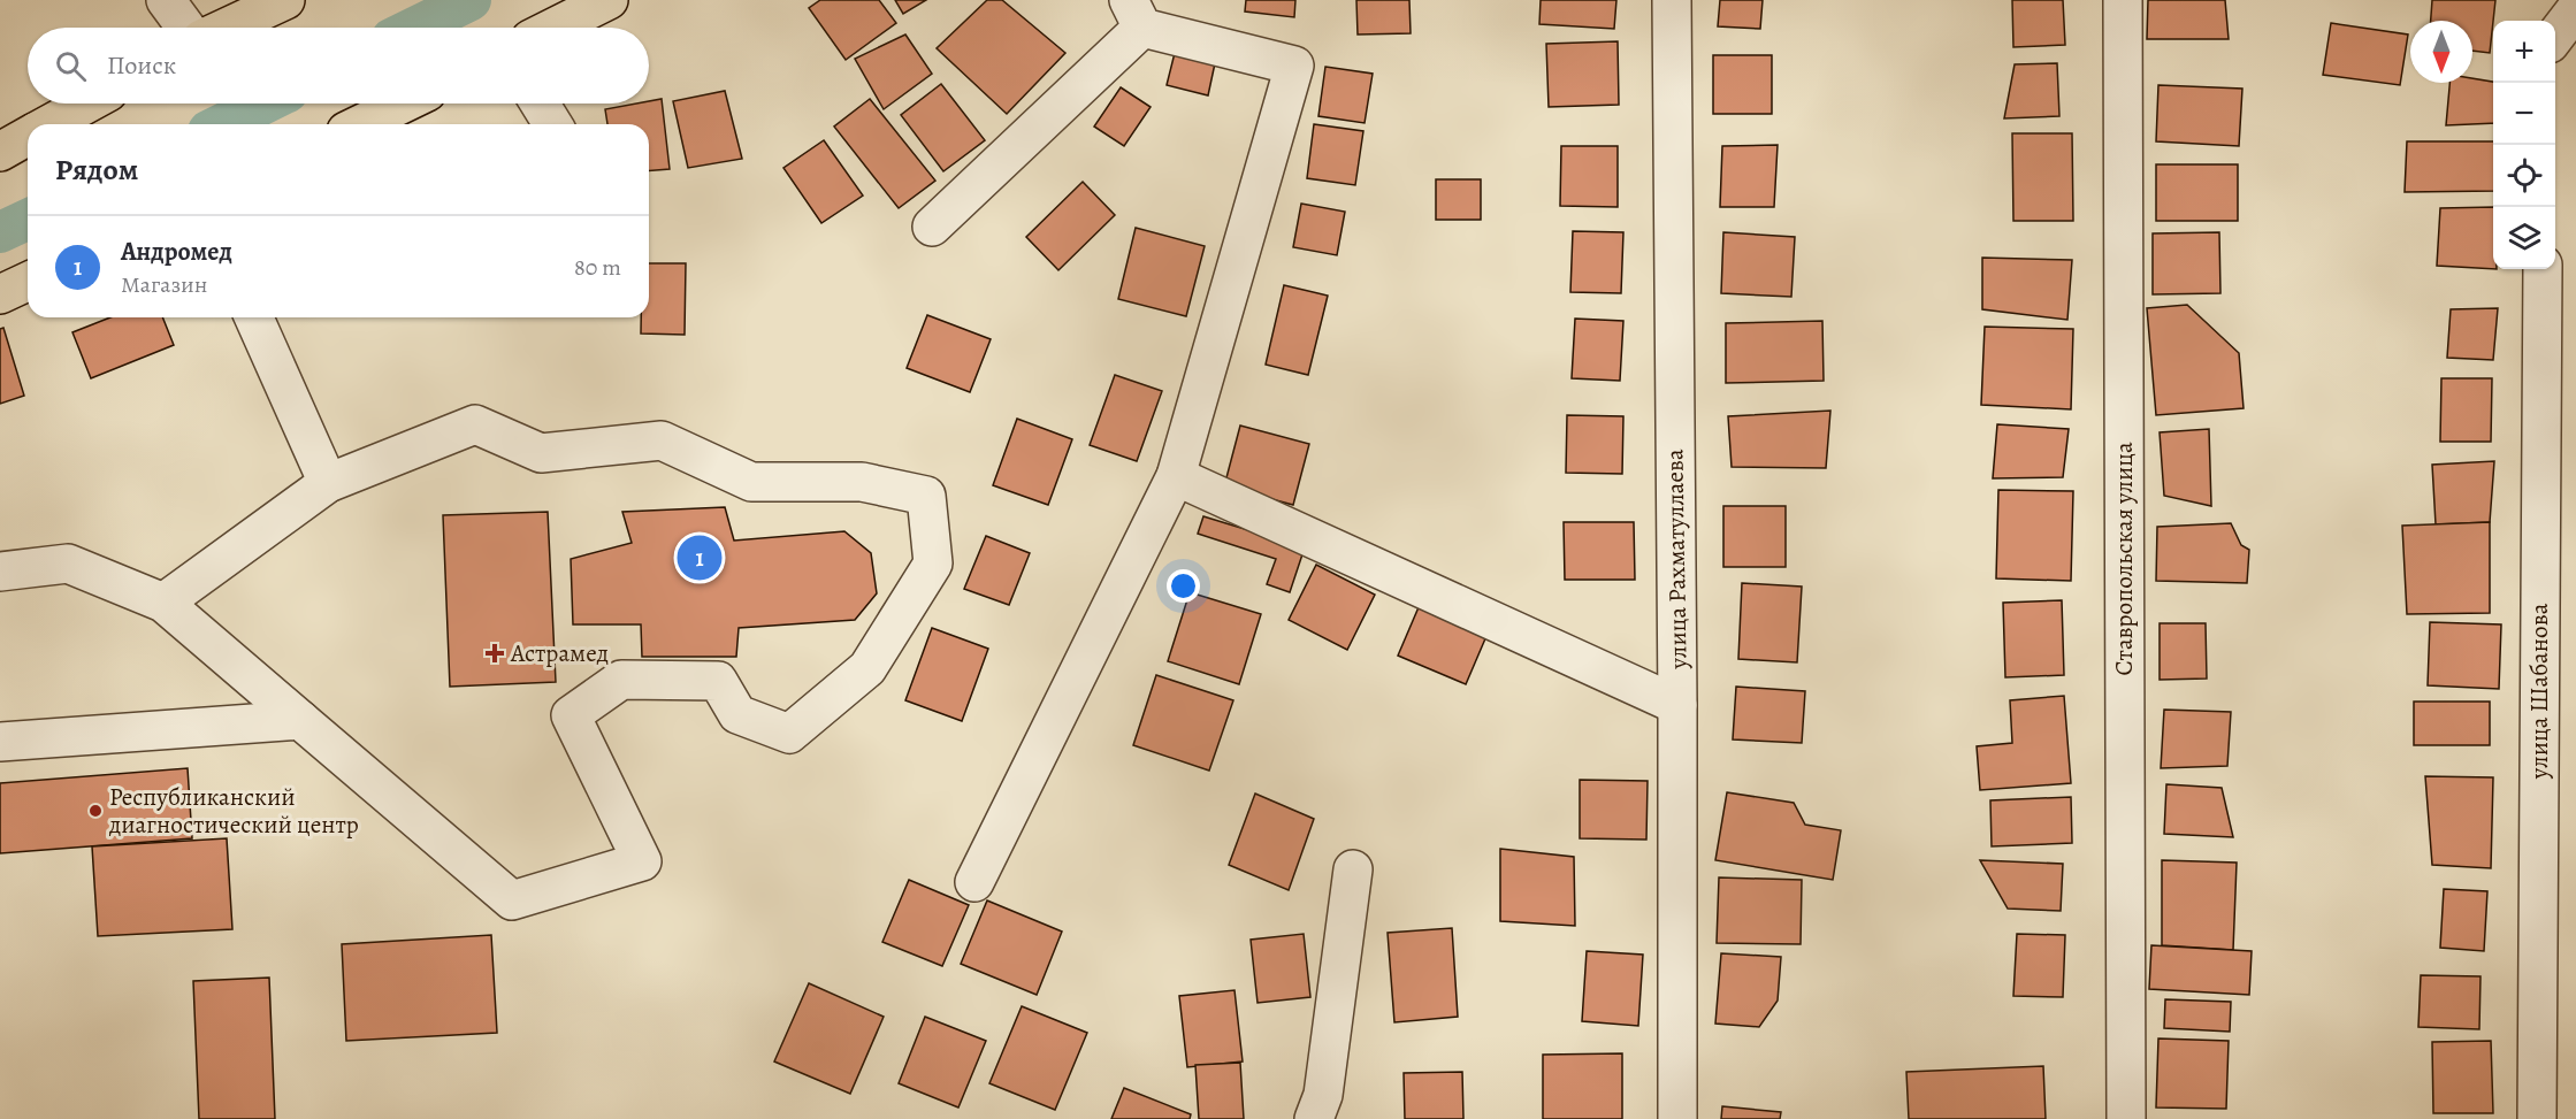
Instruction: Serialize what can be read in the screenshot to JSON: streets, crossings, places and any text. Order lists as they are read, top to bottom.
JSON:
{
  "streets": {
    "street": ["улица Рахматуллаева", "Ставропольская улица", "улица Шабанова"]
  },
  "places": {
    "health": ["Астрамед"],
    "other": ["Республиканский диагностический центр"]
  },
  "north": "bottom",
  "page": {
    "map_buttons": ["+", "−"],
    "search": "Поиск",
    "heading": "Рядом",
    "list": [
      {
        "mark": "1",
        "name": "Андромед",
        "note": "Магазин",
        "value": "80 m"
      }
    ],
    "pins": "1"
  }
}
